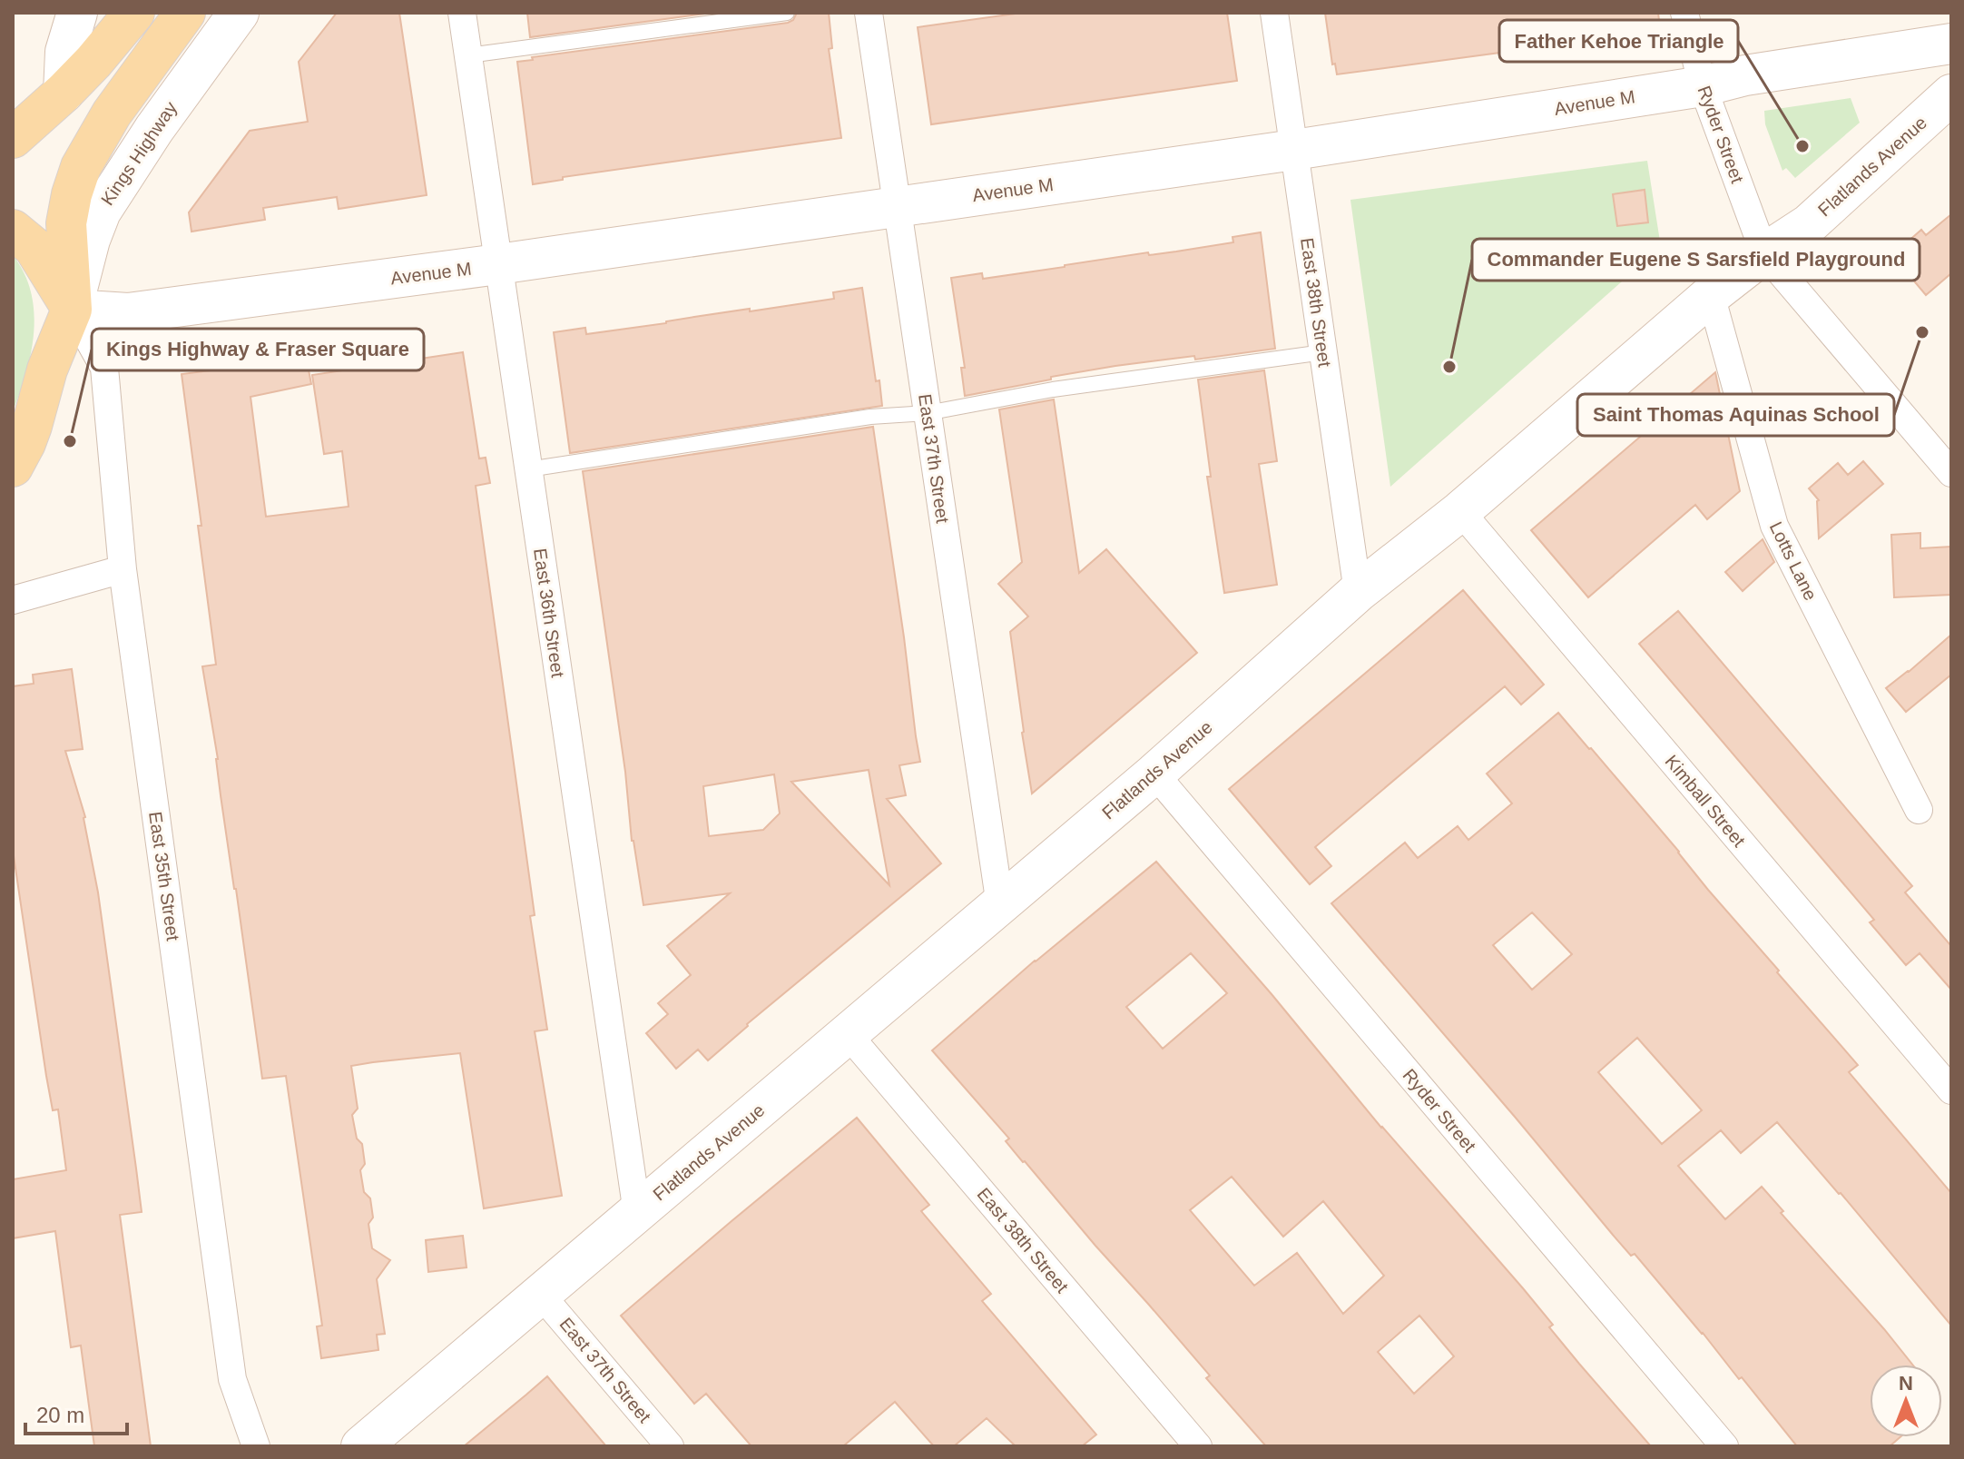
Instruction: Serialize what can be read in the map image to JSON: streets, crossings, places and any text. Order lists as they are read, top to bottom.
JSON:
{
  "streets": {
    "main road": ["Avenue M", "Kings Highway", "Flatlands Avenue"],
    "street": [
      "Ryder Street",
      "East 38th Street",
      "East 37th Street",
      "Lotts Lane",
      "East 36th Street",
      "Kimball Street",
      "East 35th Street"
    ]
  },
  "crossings": [
    ["Avenue M", "Ryder Street"],
    ["Avenue M", "Kings Highway"],
    ["Avenue M", "East 38th Street"],
    ["Avenue M", "East 37th Street"],
    ["Avenue M", "East 36th Street"],
    ["Avenue M", "East 35th Street"],
    ["Ryder Street", "Flatlands Avenue"],
    ["Kings Highway", "East 35th Street"],
    ["Flatlands Avenue", "East 38th Street"],
    ["Flatlands Avenue", "East 37th Street"],
    ["Flatlands Avenue", "Lotts Lane"],
    ["Flatlands Avenue", "East 36th Street"],
    ["Flatlands Avenue", "Kimball Street"]
  ],
  "places": [
    "Father Kehoe Triangle",
    "Saint Thomas Aquinas School",
    "Commander Eugene S Sarsfield Playground",
    "Kings Highway & Fraser Square"
  ],
  "scale_bar": "20 m",
  "north": "top"
}
